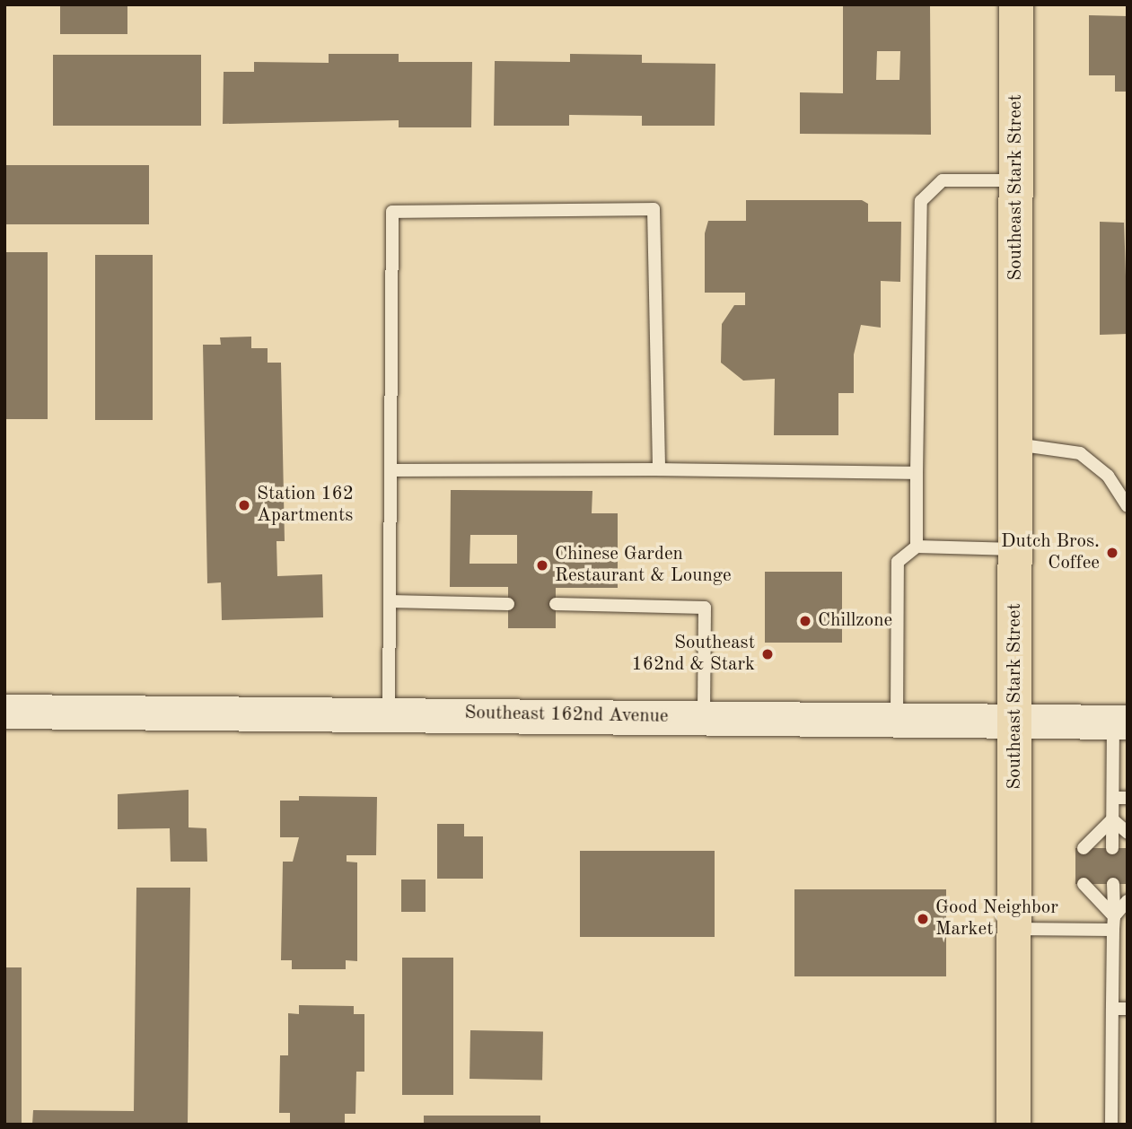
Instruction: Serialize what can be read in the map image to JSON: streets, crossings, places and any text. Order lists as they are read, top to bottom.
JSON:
{
  "streets": {
    "main road": ["Southeast Stark Street", "Southeast 162nd Avenue"]
  },
  "crossings": [
    ["Southeast Stark Street", "Southeast 162nd Avenue"]
  ],
  "places": [
    "Station 162 Apartments",
    "Dutch Bros. Coffee",
    "Chinese Garden Restaurant & Lounge",
    "Chillzone",
    "Southeast 162nd & Stark",
    "Good Neighbor Market"
  ]
}
